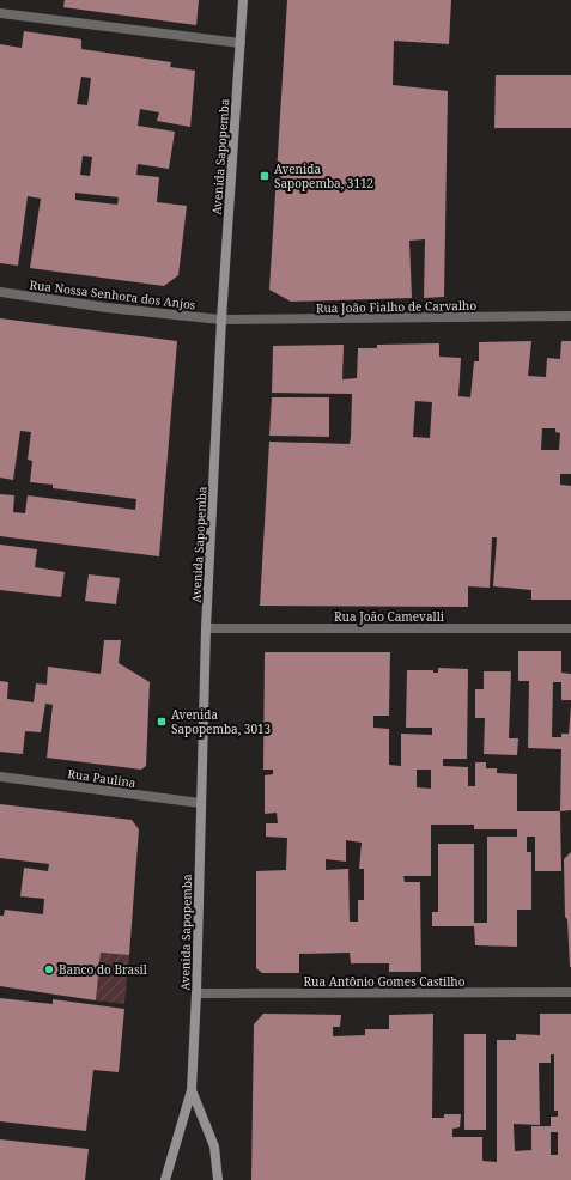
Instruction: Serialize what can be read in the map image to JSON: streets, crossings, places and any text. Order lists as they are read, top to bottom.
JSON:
{
  "streets": {
    "main road": ["Avenida Sapopemba"],
    "street": [
      "Rua Nossa Senhora dos Anjos",
      "Rua João Fialho de Carvalho",
      "Rua João Camevalli",
      "Rua Paulina",
      "Rua Antônio Gomes Castilho"
    ]
  },
  "crossings": [
    ["Avenida Sapopemba", "Rua Nossa Senhora dos Anjos"],
    ["Avenida Sapopemba", "Rua João Fialho de Carvalho"],
    ["Avenida Sapopemba", "Rua João Camevalli"],
    ["Avenida Sapopemba", "Rua Paulina"],
    ["Avenida Sapopemba", "Rua Antônio Gomes Castilho"],
    ["Rua Nossa Senhora dos Anjos", "Rua João Fialho de Carvalho"]
  ],
  "places": {
    "transit": ["Avenida Sapopemba, 3112", "Avenida Sapopemba, 3013"],
    "other": ["Banco do Brasil"]
  }
}
